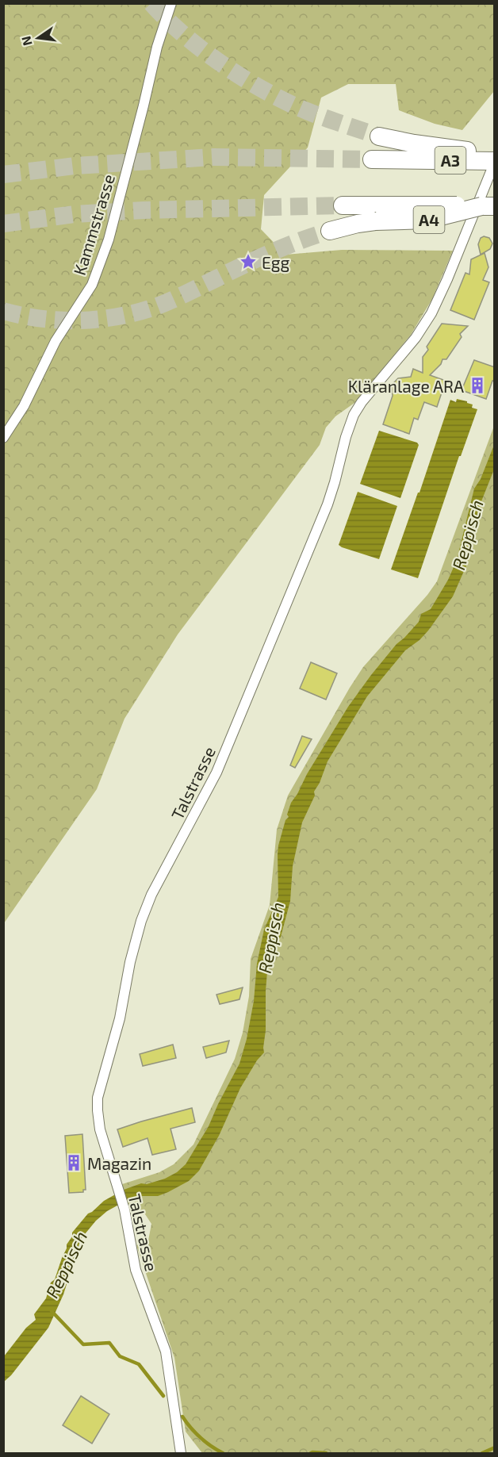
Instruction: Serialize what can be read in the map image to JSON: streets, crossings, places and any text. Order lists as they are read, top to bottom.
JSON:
{
  "streets": {
    "highway": ["A3"],
    "street": ["Kammstrasse", "Talstrasse"]
  },
  "crossings": [
    ["A3", "Talstrasse"]
  ],
  "water": ["Reppisch"],
  "places": {
    "place": ["Egg"],
    "building": ["Kläranlage ARA", "Magazin"]
  },
  "north": "left"
}
